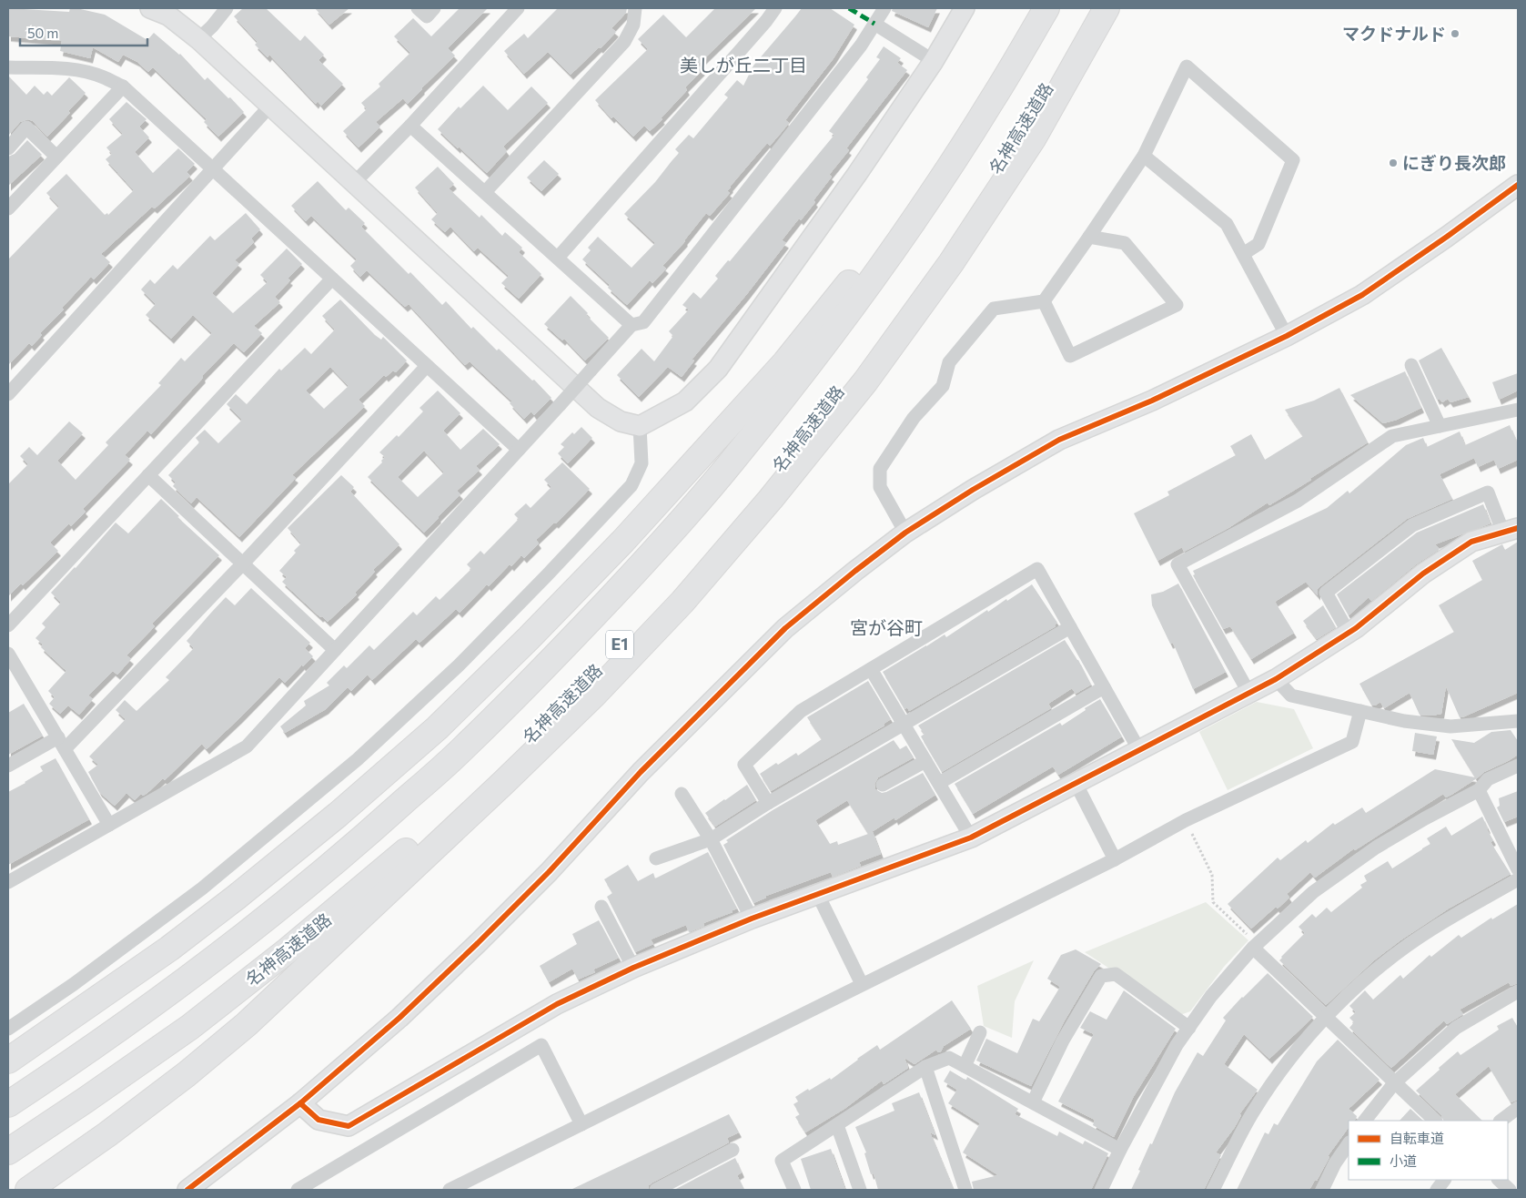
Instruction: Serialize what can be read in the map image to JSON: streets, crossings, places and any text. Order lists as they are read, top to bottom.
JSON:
{
  "streets": {
    "highway": ["名神高速道路", "E1"]
  },
  "districts": ["美しが丘二丁目", "宮が谷町"],
  "places": ["マクドナルド", "にぎり長次郎"],
  "legend": ["自転車道", "小道"],
  "scale_bar": "50 m"
}
